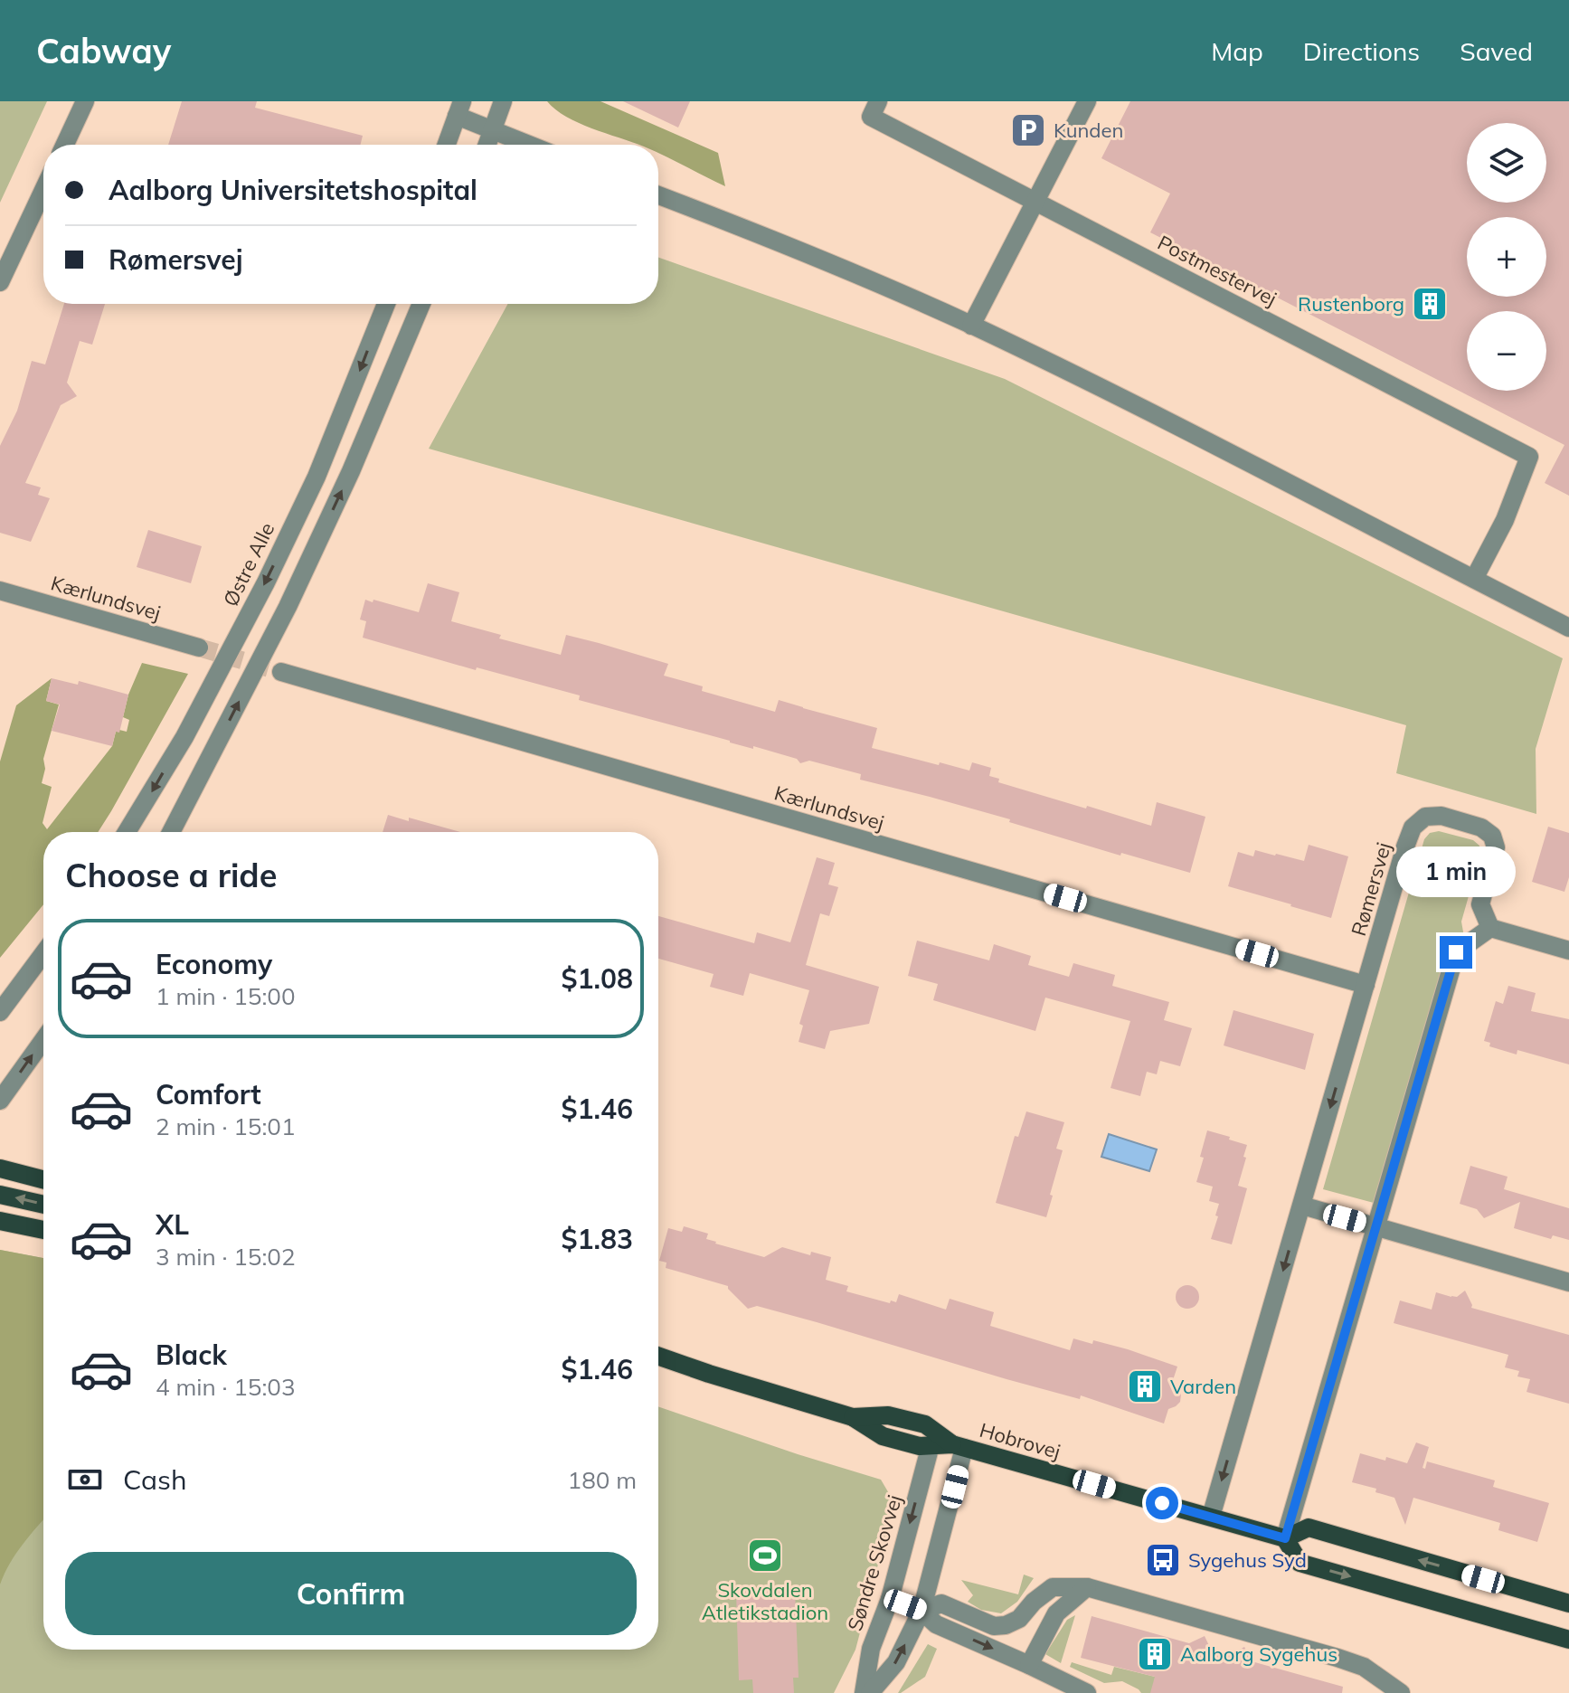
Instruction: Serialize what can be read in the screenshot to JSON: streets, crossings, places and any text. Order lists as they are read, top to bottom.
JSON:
{
  "streets": {
    "main road": ["Hobrovej"],
    "street": [
      "Postmestervej",
      "Østre Alle",
      "Kærlundsvej",
      "Rømersvej",
      "Søndre Skovvej"
    ]
  },
  "crossings": [
    ["Kærlundsvej", "Rømersvej"],
    ["Rømersvej", "Hobrovej"],
    ["Hobrovej", "Søndre Skovvej"]
  ],
  "places": {
    "parking": ["Kunden"],
    "building": ["Rustenborg", "Varden", "Aalborg Sygehus"],
    "sports": ["Skovdalen Atletikstadion"],
    "bus stop": ["Sygehus Syd"]
  },
  "page": {
    "header": "Cabway",
    "nav": ["Map", "Directions", "Saved"],
    "map_buttons": ["+", "−"],
    "banner": ["Aalborg Universitetshospital", "Rømersvej"],
    "heading": "Choose a ride",
    "bubble": "1 min",
    "list": [
      {
        "name": "Economy",
        "note": "1 min · 15:00",
        "value": "$1.08"
      },
      {
        "name": "Comfort",
        "note": "2 min · 15:01",
        "value": "$1.46"
      },
      {
        "name": "XL",
        "note": "3 min · 15:02",
        "value": "$1.83"
      },
      {
        "name": "Black",
        "note": "4 min · 15:03",
        "value": "$1.46"
      }
    ],
    "pay": ["Cash", "180 m"],
    "buttons": "Confirm"
  }
}
